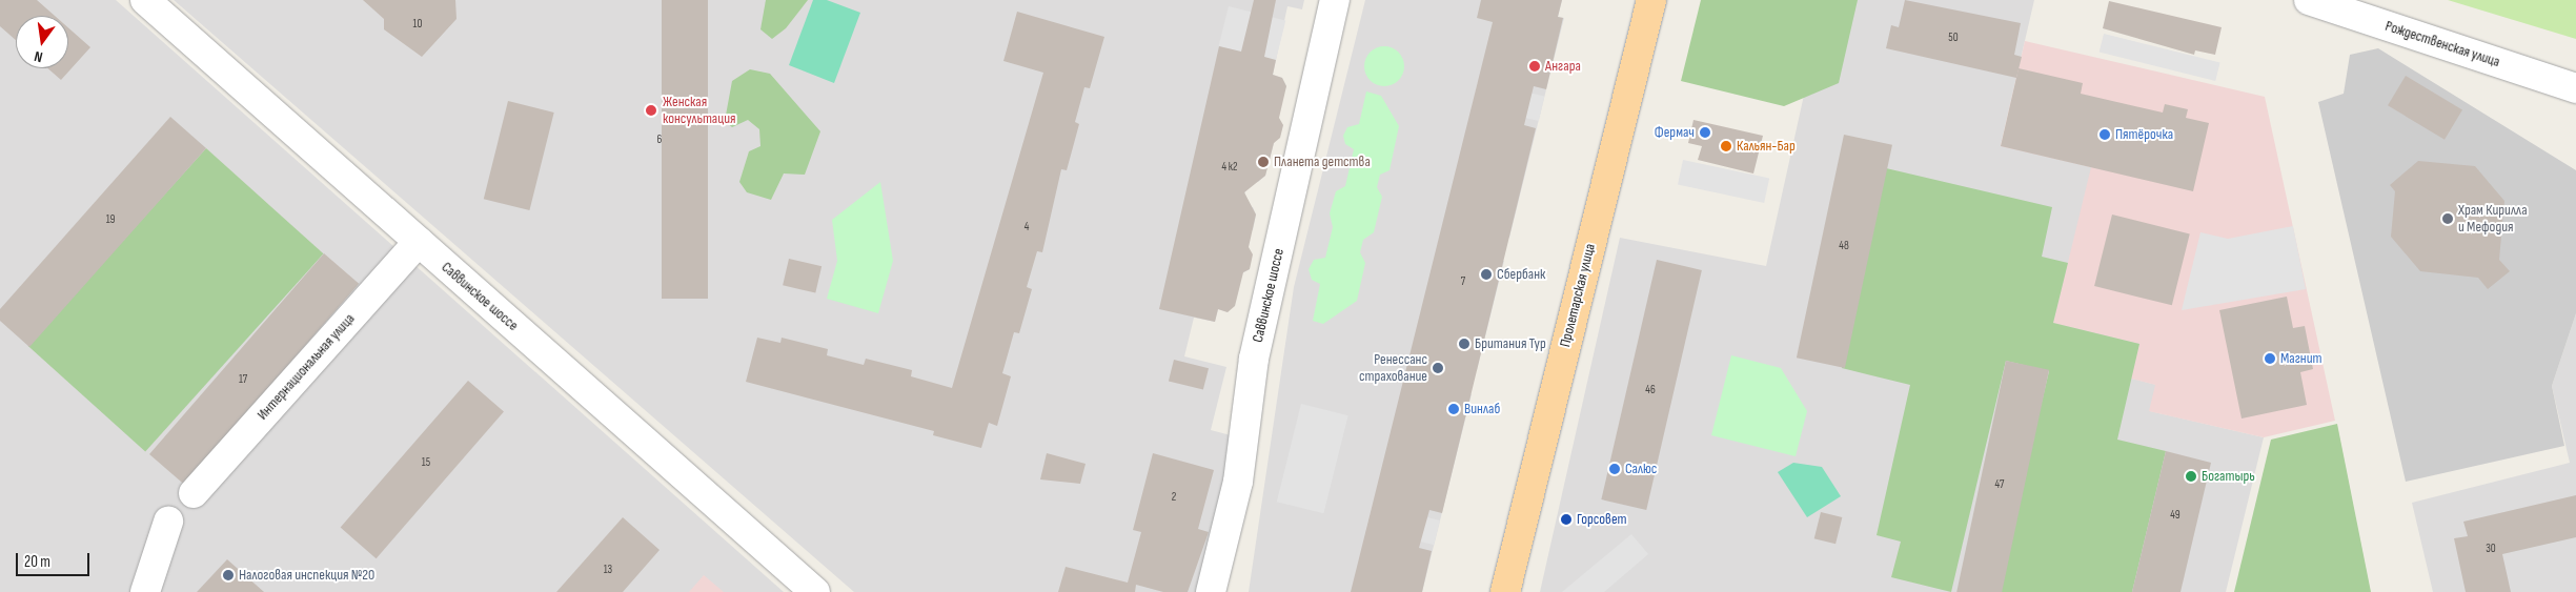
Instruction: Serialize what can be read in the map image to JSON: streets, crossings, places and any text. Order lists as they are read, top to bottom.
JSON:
{
  "streets": {
    "main road": ["Пролетарская улица"],
    "street": ["Рождественская улица", "Саввинское шоссе", "Интернациональная улица"]
  },
  "crossings": [
    ["Саввинское шоссе", "Интернациональная улица"]
  ],
  "places": [
    "Ангара",
    "Женская консультация",
    "Фермач",
    "Пятёрочка",
    "Кальян-Бар",
    "Планета детства",
    "Храм Кирилла и Мефодия",
    "Сбербанк",
    "Британия Тур",
    "Магнит",
    "Ренессанс страхование",
    "Винлаб",
    "Салюс",
    "Богатырь",
    "Горсовет",
    "Налоговая инспекция №20"
  ],
  "house_numbers": [
    "10",
    "50",
    "6",
    "4 к2",
    "19",
    "4",
    "48",
    "7",
    "17",
    "46",
    "15",
    "47",
    "2",
    "49",
    "30",
    "13"
  ],
  "scale_bar": "20 m",
  "north": "bottom"
}
